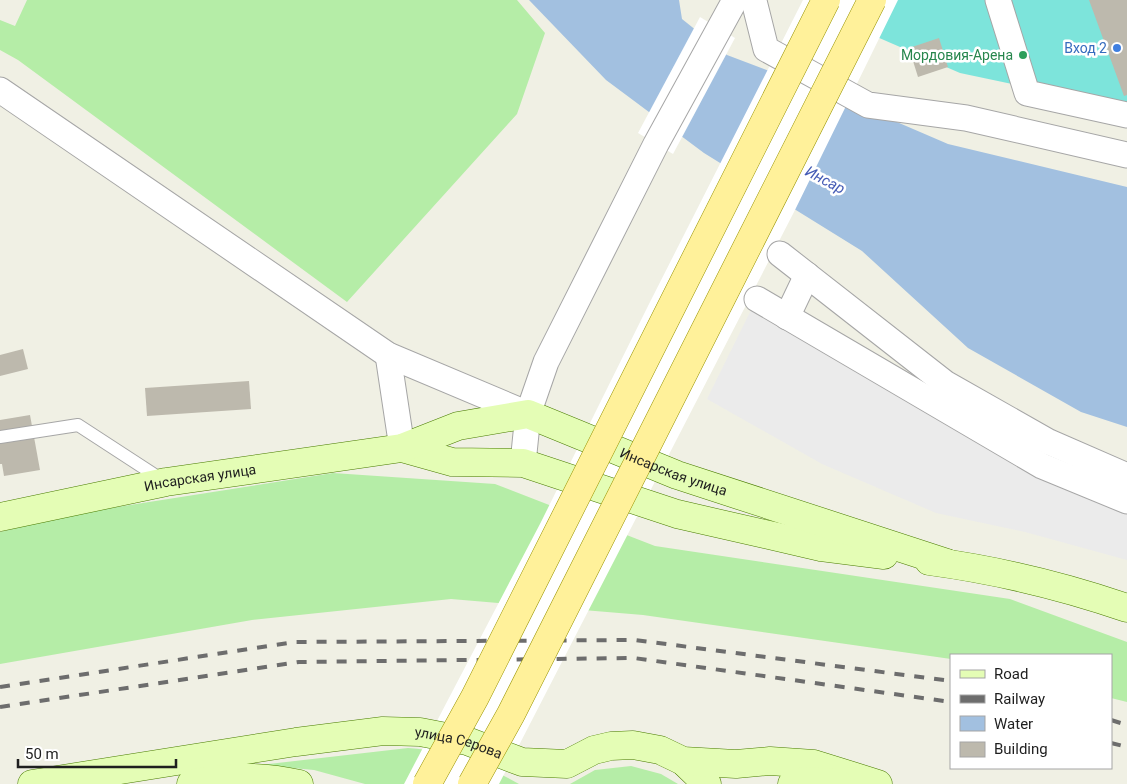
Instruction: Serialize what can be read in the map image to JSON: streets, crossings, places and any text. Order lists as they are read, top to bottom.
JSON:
{
  "streets": {
    "street": ["Инсарская улица", "улица Серова"]
  },
  "water": ["Инсар"],
  "places": ["Вход 2", "Мордовия-Арена"],
  "legend": [
    "Road",
    "Railway",
    "Water",
    "Building"
  ],
  "scale_bar": "50 m"
}
